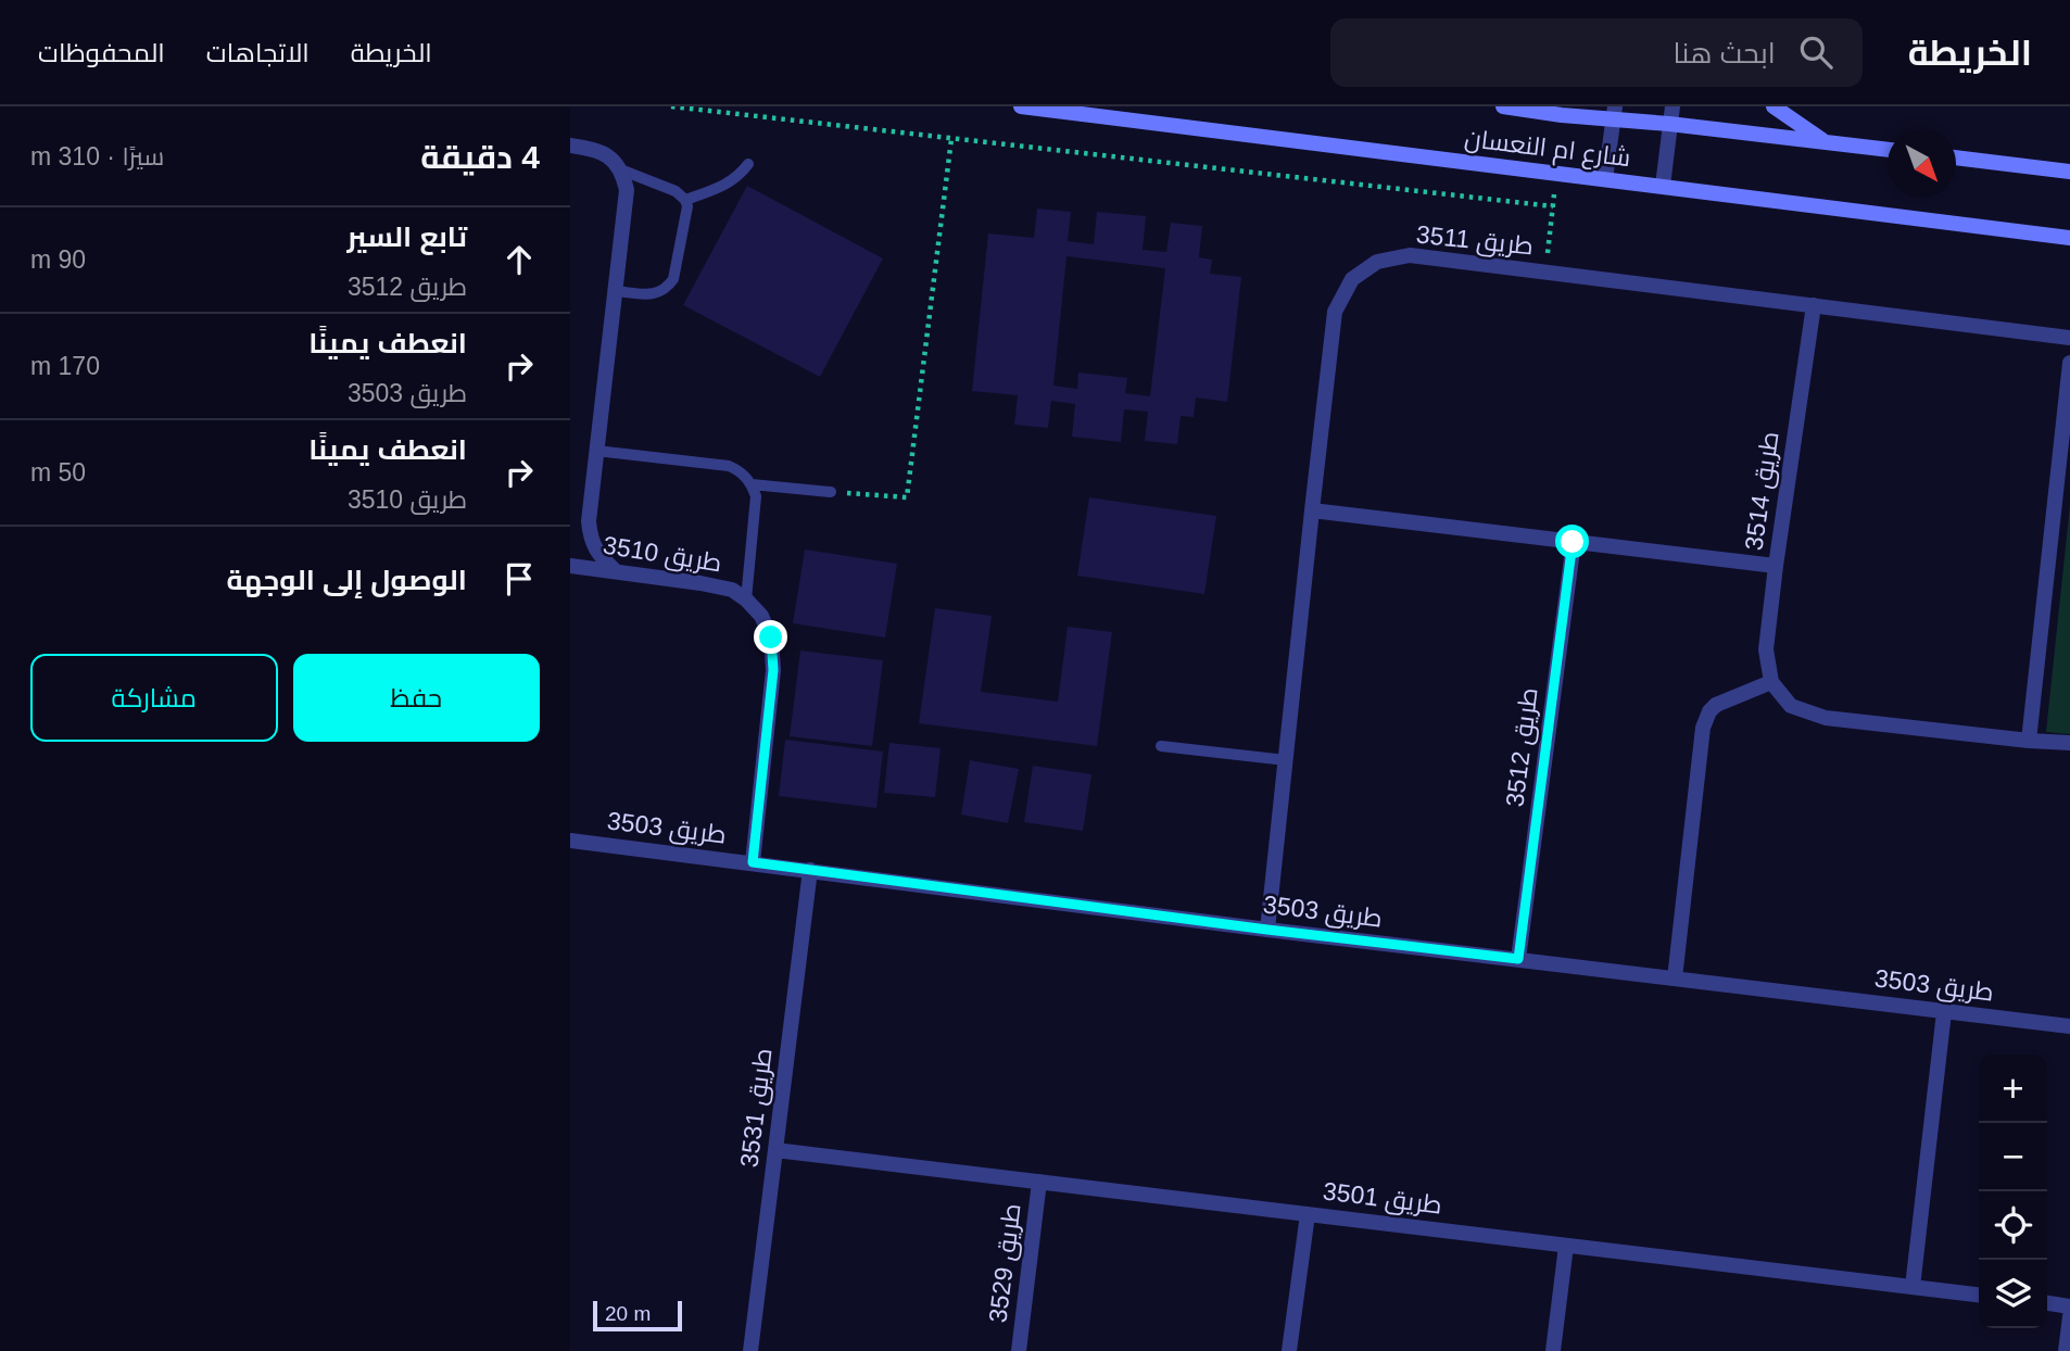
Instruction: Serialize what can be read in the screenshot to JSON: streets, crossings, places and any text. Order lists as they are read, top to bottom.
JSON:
{
  "streets": {
    "main road": ["شارع ام النعسان"],
    "street": [
      "طريق 3511",
      "طريق 3514",
      "طريق 3510",
      "طريق 3512",
      "طريق 3503",
      "طريق 3531",
      "طريق 3501",
      "طريق 3529"
    ]
  },
  "crossings": [
    ["طريق 3511", "طريق 3514"],
    ["طريق 3511", "طريق 3503"],
    ["طريق 3510", "طريق 3503"],
    ["طريق 3512", "طريق 3503"],
    ["طريق 3503", "طريق 3531"],
    ["طريق 3531", "طريق 3501"],
    ["طريق 3501", "طريق 3529"]
  ],
  "scale_bar": "20 m",
  "north": "bottom right",
  "page": {
    "header": "الخريطة",
    "search": "ابحث هنا",
    "nav": ["الخريطة", "الاتجاهات", "المحفوظات"],
    "heading": ["4 دقيقة", "سيرًا · 310 m"],
    "list": [
      ["تابع السير", "طريق 3512", "90 m"],
      ["انعطف يمينًا", "طريق 3503", "170 m"],
      ["انعطف يمينًا", "طريق 3510", "50 m"],
      "الوصول إلى الوجهة"
    ],
    "buttons": ["حفظ", "مشاركة"],
    "map_buttons": ["+", "−"],
    "scale": "20 m"
  }
}
